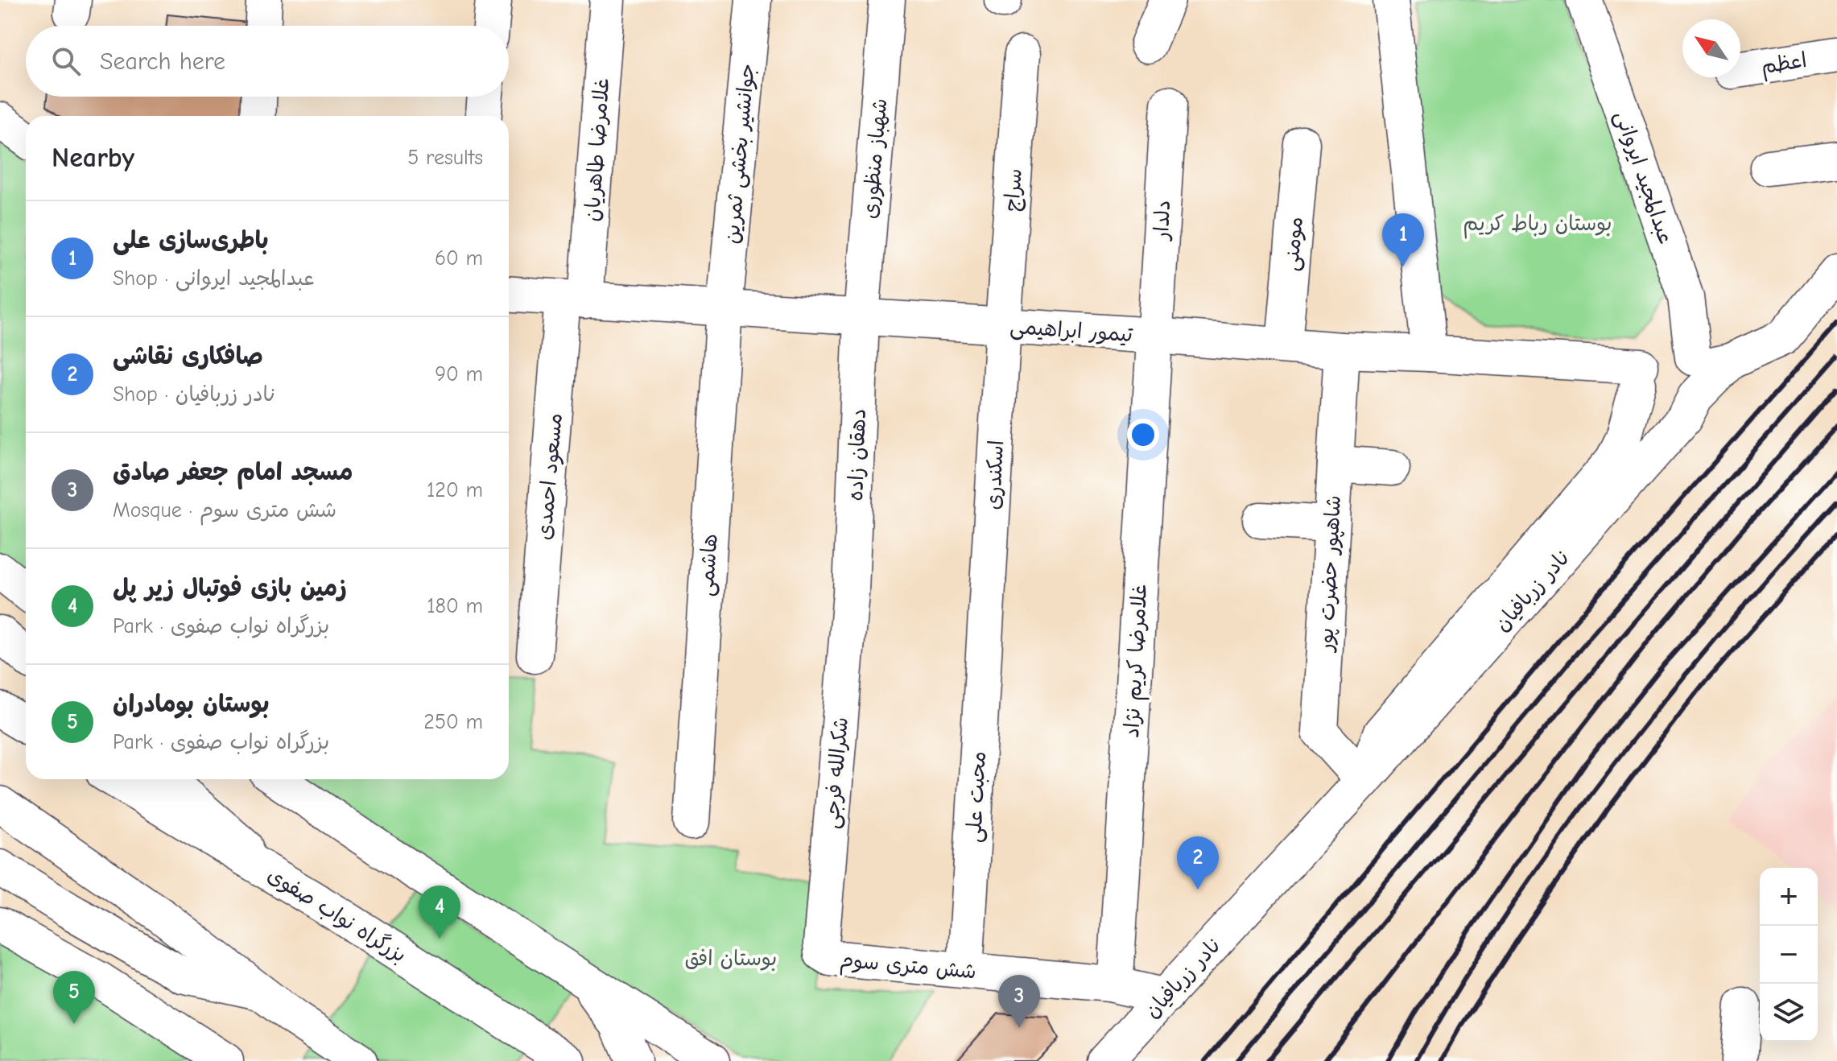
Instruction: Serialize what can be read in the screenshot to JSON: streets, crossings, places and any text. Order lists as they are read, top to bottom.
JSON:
{
  "streets": {
    "main road": [
      "اعظم",
      "غلامرضا طاهریان",
      "جوانشیر بخشی ثمرین",
      "شهباز منظوری",
      "عبدالمجید ایروانی",
      "سراج",
      "دلدار",
      "مومنی",
      "تیمور ابراهیمی",
      "دهقان زاده",
      "اسکندری",
      "مسعود احمدی",
      "هاشمی",
      "شاهپور حضرت پور",
      "نادر زربافیان",
      "غلامرضا کریم نژاد",
      "شکرالله فرجی",
      "محبت علی",
      "بزرگراه نواب صفوی",
      "شش متری سوم"
    ]
  },
  "crossings": [
    ["غلامرضا طاهریان", "تیمور ابراهیمی"],
    ["غلامرضا طاهریان", "مسعود احمدی"],
    ["جوانشیر بخشی ثمرین", "تیمور ابراهیمی"],
    ["جوانشیر بخشی ثمرین", "هاشمی"],
    ["شهباز منظوری", "تیمور ابراهیمی"],
    ["شهباز منظوری", "دهقان زاده"],
    ["عبدالمجید ایروانی", "تیمور ابراهیمی"],
    ["عبدالمجید ایروانی", "نادر زربافیان"],
    ["سراج", "تیمور ابراهیمی"],
    ["سراج", "اسکندری"],
    ["دلدار", "تیمور ابراهیمی"],
    ["دلدار", "غلامرضا کریم نژاد"],
    ["مومنی", "تیمور ابراهیمی"],
    ["تیمور ابراهیمی", "دهقان زاده"],
    ["تیمور ابراهیمی", "اسکندری"],
    ["تیمور ابراهیمی", "مسعود احمدی"],
    ["تیمور ابراهیمی", "هاشمی"],
    ["تیمور ابراهیمی", "شاهپور حضرت پور"],
    ["تیمور ابراهیمی", "نادر زربافیان"],
    ["تیمور ابراهیمی", "غلامرضا کریم نژاد"],
    ["دهقان زاده", "شکرالله فرجی"],
    ["اسکندری", "محبت علی"],
    ["شاهپور حضرت پور", "نادر زربافیان"],
    ["نادر زربافیان", "شش متری سوم"],
    ["غلامرضا کریم نژاد", "شش متری سوم"],
    ["شکرالله فرجی", "شش متری سوم"],
    ["محبت علی", "شش متری سوم"]
  ],
  "parks": ["بوستان رباط کریم", "بوستان افق"],
  "north": "top left",
  "page": {
    "search": "Search here",
    "heading": ["Nearby", "5 results"],
    "list": [
      {
        "mark": "1",
        "name": "باطری‌سازی علی",
        "note": "Shop · عبدالمجید ایروانی",
        "value": "60 m"
      },
      {
        "mark": "2",
        "name": "صافکاری نقاشی",
        "note": "Shop · نادر زربافیان",
        "value": "90 m"
      },
      {
        "mark": "3",
        "name": "مسجد امام جعفر صادق",
        "note": "Mosque · شش متری سوم",
        "value": "120 m"
      },
      {
        "mark": "4",
        "name": "زمین بازی فوتبال زیر پل",
        "note": "Park · بزرگراه نواب صفوی",
        "value": "180 m"
      },
      {
        "mark": "5",
        "name": "بوستان بومادران",
        "note": "Park · بزرگراه نواب صفوی",
        "value": "250 m"
      }
    ],
    "pins": [
      "1",
      "2",
      "4",
      "5",
      "3"
    ],
    "map_buttons": ["+", "−"]
  }
}
